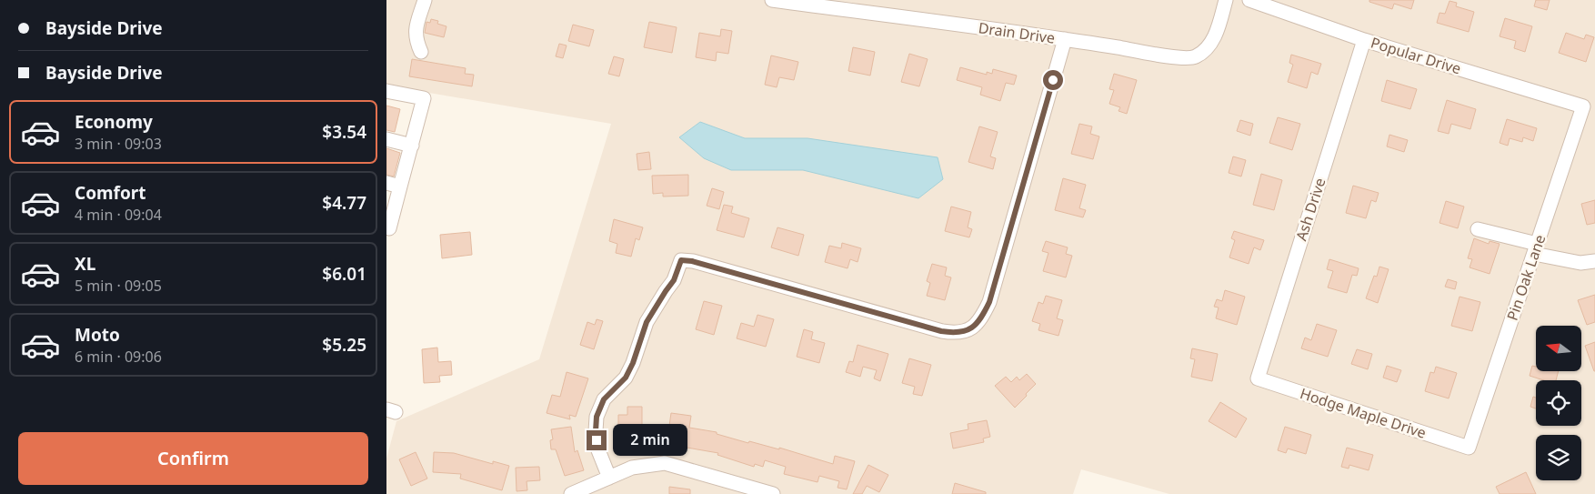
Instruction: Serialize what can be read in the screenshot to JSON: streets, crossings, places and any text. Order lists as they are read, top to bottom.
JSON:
{
  "streets": {
    "street": [
      "Drain Drive",
      "Popular Drive",
      "Ash Drive",
      "Pin Oak Lane",
      "Hodge Maple Drive"
    ]
  },
  "crossings": [
    ["Popular Drive", "Ash Drive"],
    ["Popular Drive", "Pin Oak Lane"],
    ["Ash Drive", "Hodge Maple Drive"],
    ["Pin Oak Lane", "Hodge Maple Drive"]
  ],
  "north": "left",
  "page": {
    "banner": ["Bayside Drive", "Bayside Drive"],
    "list": [
      {
        "name": "Economy",
        "note": "3 min · 09:03",
        "value": "$3.54"
      },
      {
        "name": "Comfort",
        "note": "4 min · 09:04",
        "value": "$4.77"
      },
      {
        "name": "XL",
        "note": "5 min · 09:05",
        "value": "$6.01"
      },
      {
        "name": "Moto",
        "note": "6 min · 09:06",
        "value": "$5.25"
      }
    ],
    "buttons": "Confirm",
    "bubble": "2 min"
  }
}
